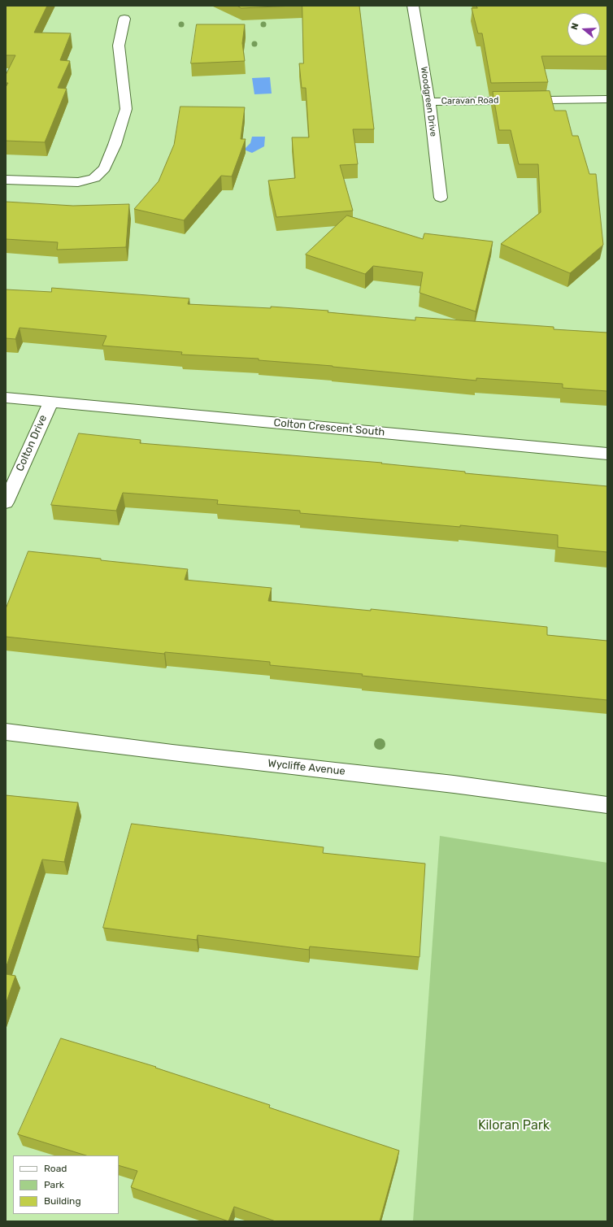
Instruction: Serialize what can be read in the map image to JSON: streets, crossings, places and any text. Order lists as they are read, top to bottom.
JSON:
{
  "streets": {
    "street": [
      "Caravan Road",
      "Woodgreen Drive",
      "Colton Crescent South",
      "Colton Drive",
      "Wycliffe Avenue"
    ]
  },
  "crossings": [
    ["Caravan Road", "Woodgreen Drive"],
    ["Colton Crescent South", "Colton Drive"]
  ],
  "parks": ["Kiloran Park"],
  "legend": ["Road", "Park", "Building"],
  "north": "left"
}
